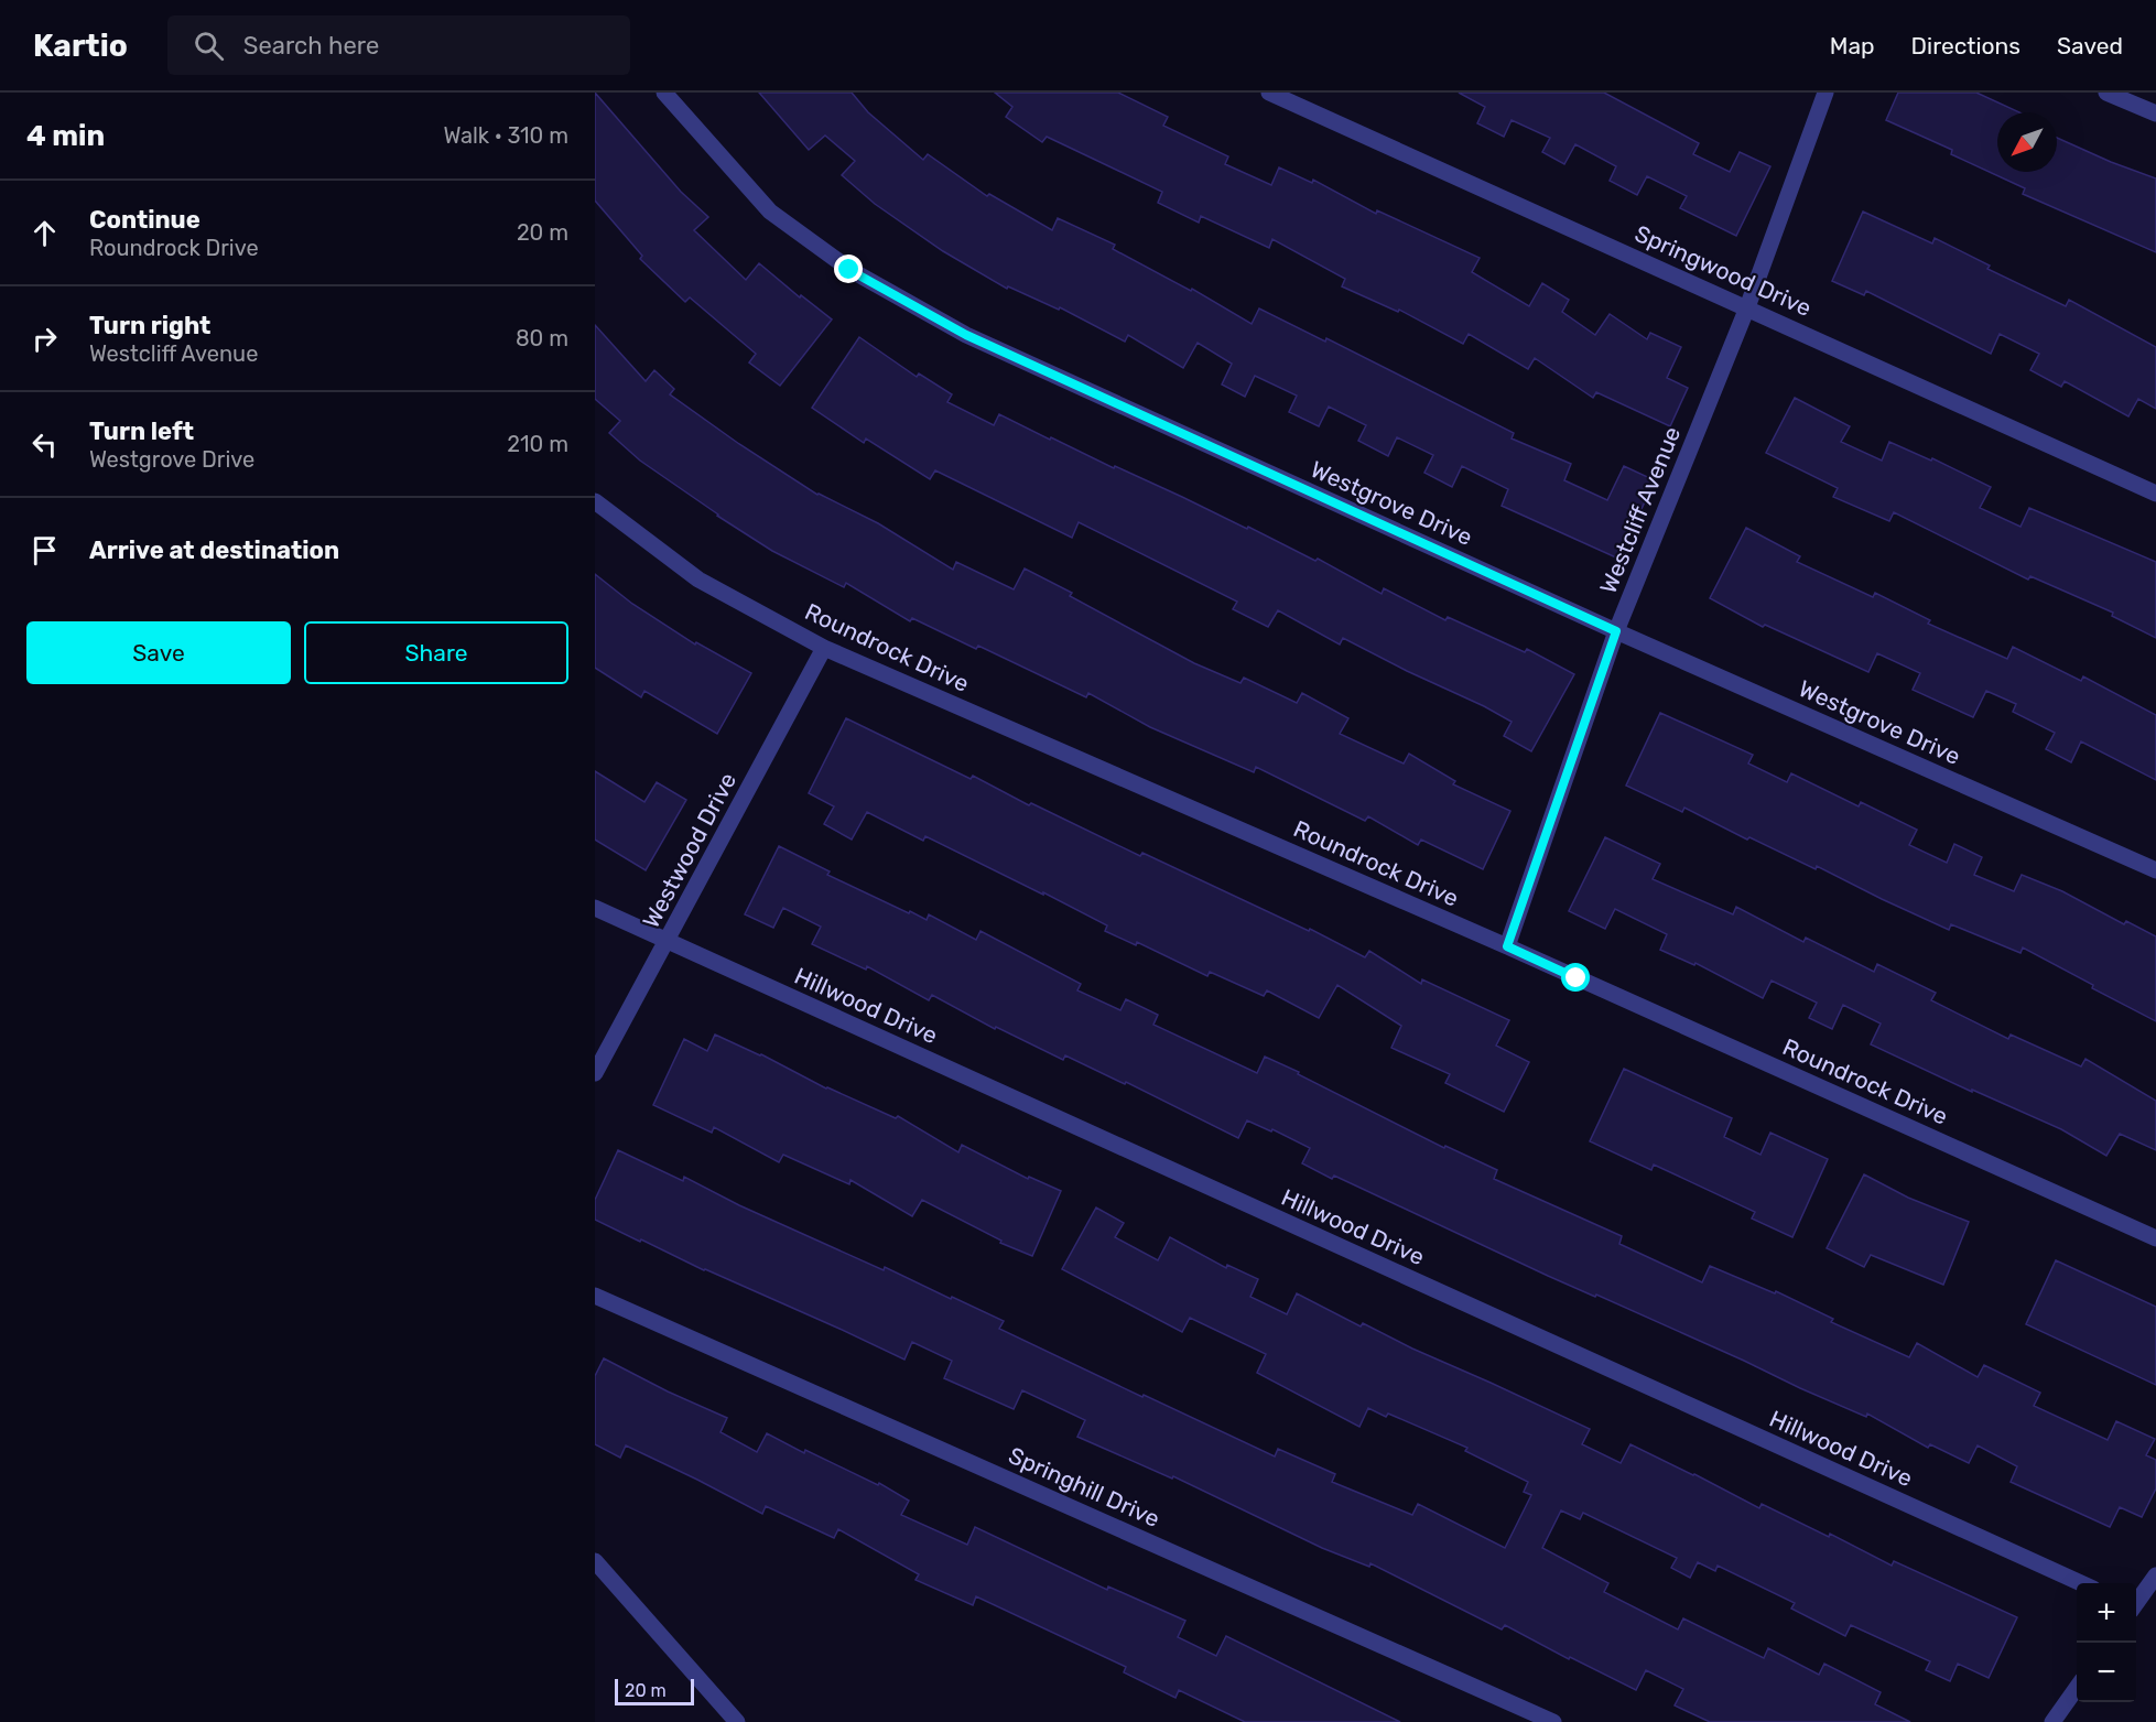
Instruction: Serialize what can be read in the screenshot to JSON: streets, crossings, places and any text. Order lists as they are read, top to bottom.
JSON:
{
  "streets": {
    "street": [
      "Springwood Drive",
      "Westgrove Drive",
      "Westcliff Avenue",
      "Roundrock Drive",
      "Westwood Drive",
      "Hillwood Drive",
      "Springhill Drive"
    ]
  },
  "crossings": [
    ["Springwood Drive", "Westcliff Avenue"],
    ["Westgrove Drive", "Westcliff Avenue"],
    ["Westcliff Avenue", "Roundrock Drive"],
    ["Roundrock Drive", "Westwood Drive"],
    ["Westwood Drive", "Hillwood Drive"]
  ],
  "scale_bar": "20 m",
  "north": "bottom left",
  "page": {
    "header": "Kartio",
    "search": "Search here",
    "nav": ["Map", "Directions", "Saved"],
    "heading": ["4 min", "Walk · 310 m"],
    "list": [
      ["Continue", "Roundrock Drive", "20 m"],
      ["Turn right", "Westcliff Avenue", "80 m"],
      ["Turn left", "Westgrove Drive", "210 m"],
      "Arrive at destination"
    ],
    "buttons": ["Save", "Share"],
    "map_buttons": ["+", "−"],
    "scale": "20 m"
  }
}
